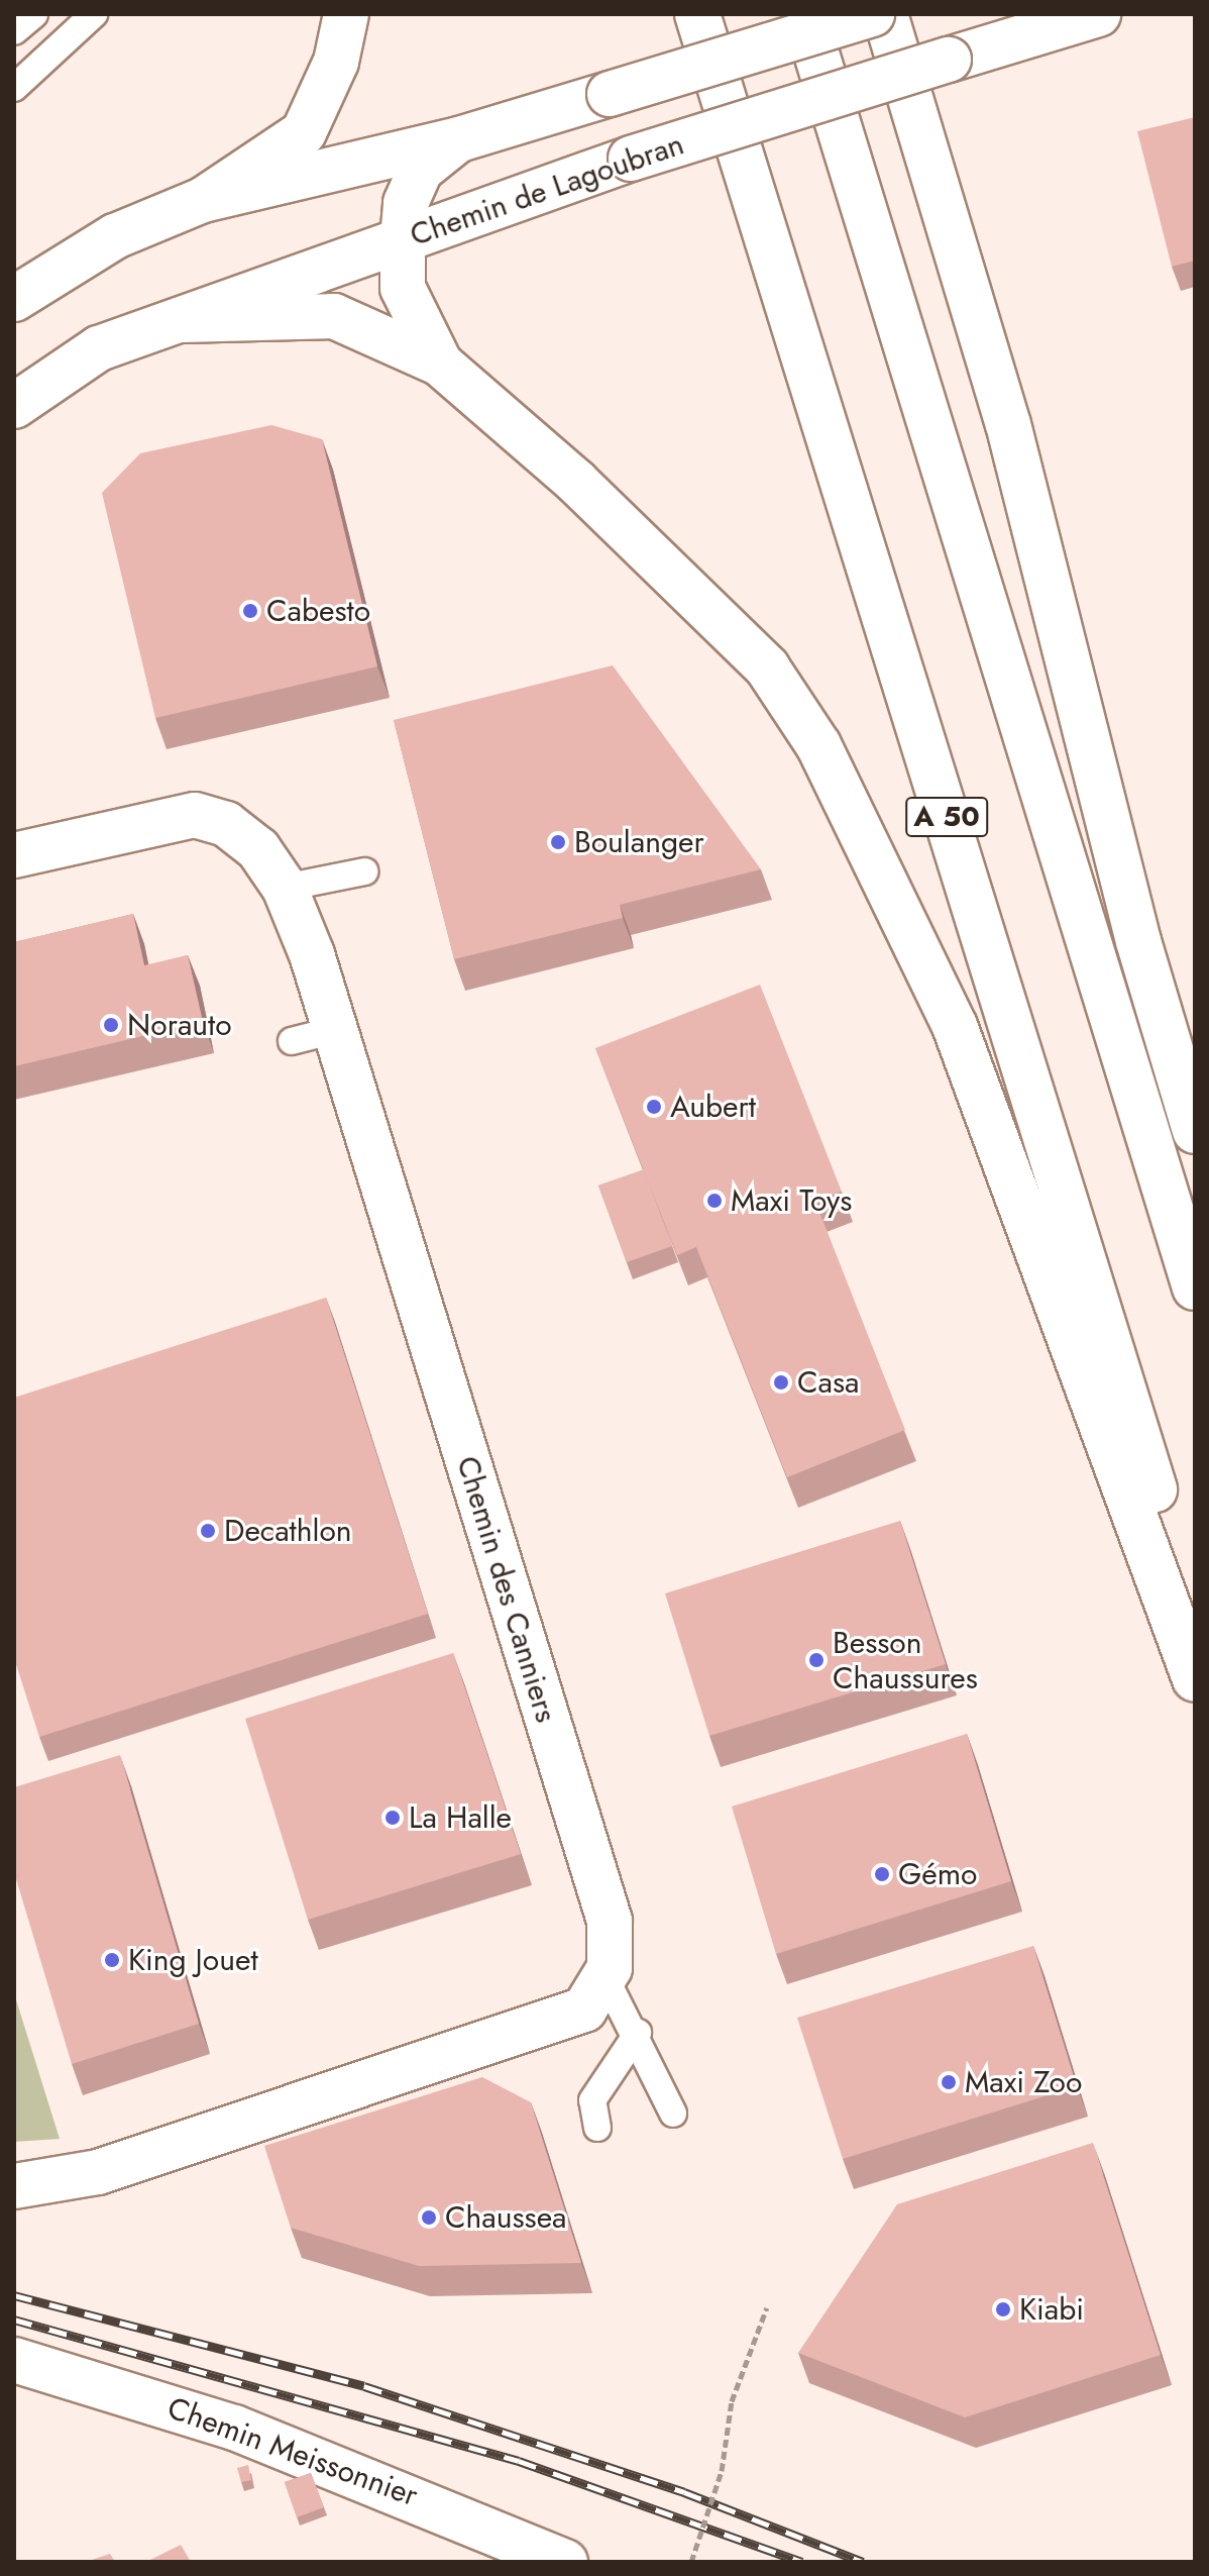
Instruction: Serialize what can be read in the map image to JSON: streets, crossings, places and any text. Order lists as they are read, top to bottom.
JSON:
{
  "streets": {
    "main road": [
      "Chemin de Lagoubran",
      "A 50",
      "Chemin des Canniers",
      "Chemin Meissonnier"
    ]
  },
  "places": [
    "Cabesto",
    "Boulanger",
    "Norauto",
    "Aubert",
    "Maxi Toys",
    "Casa",
    "Decathlon",
    "Besson Chaussures",
    "La Halle",
    "Gémo",
    "King Jouet",
    "Maxi Zoo",
    "Chaussea",
    "Kiabi"
  ]
}
